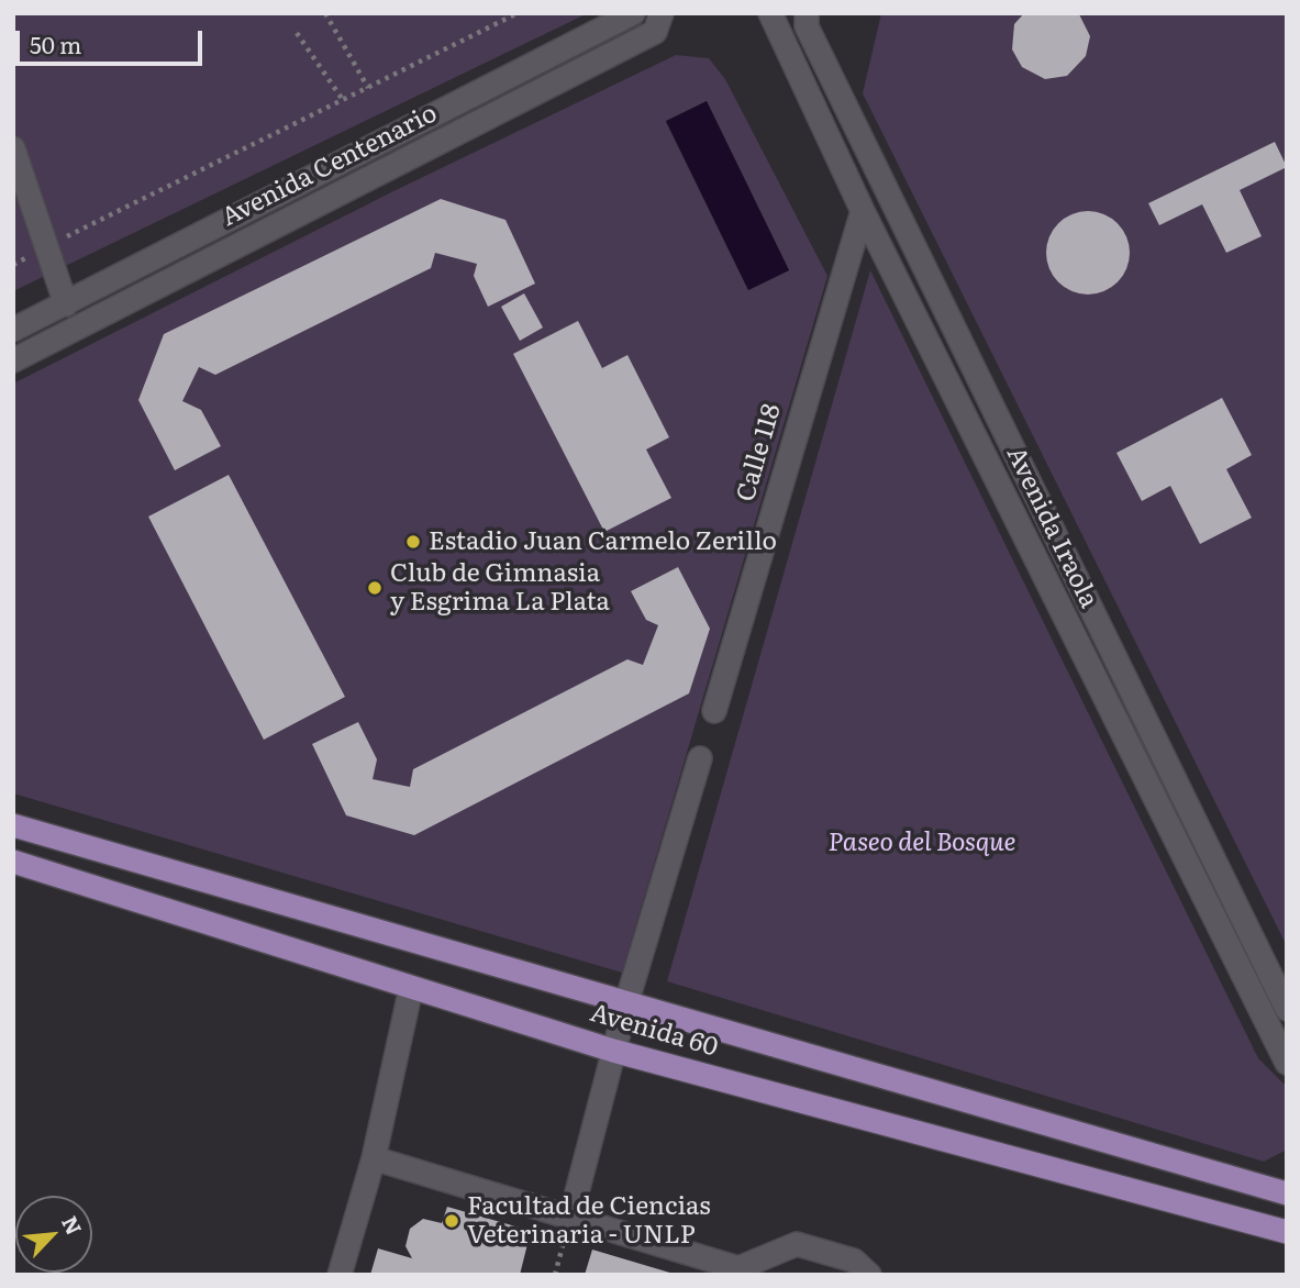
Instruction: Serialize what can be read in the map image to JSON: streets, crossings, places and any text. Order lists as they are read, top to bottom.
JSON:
{
  "streets": {
    "main road": ["Avenida 60"],
    "street": ["Avenida Centenario", "Calle 118", "Avenida Iraola"]
  },
  "crossings": [
    ["Calle 118", "Avenida Iraola"]
  ],
  "parks": ["Paseo del Bosque"],
  "places": ["Estadio Juan Carmelo Zerillo", "Club de Gimnasia y Esgrima La Plata", "Facultad de Ciencias Veterinaria - UNLP"],
  "scale_bar": "50 m",
  "north": "top right"
}
